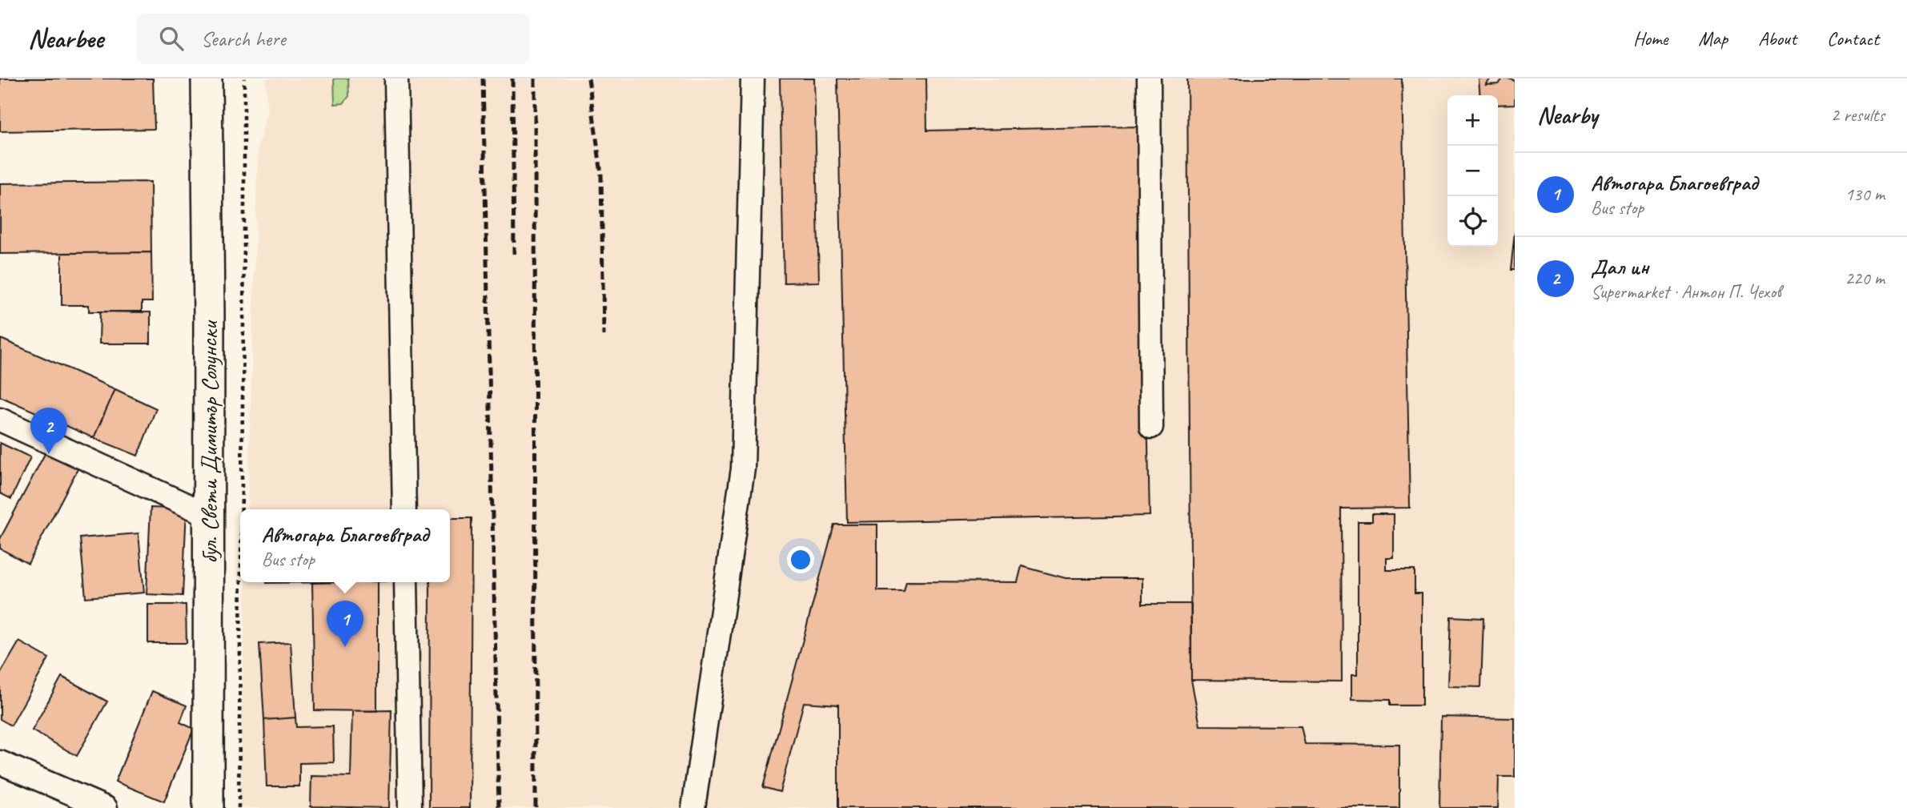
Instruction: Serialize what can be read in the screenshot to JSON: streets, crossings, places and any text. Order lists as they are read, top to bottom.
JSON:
{
  "streets": {
    "main road": ["бул. Свети Димитър Солунски"]
  },
  "page": {
    "header": "Nearbee",
    "search": "Search here",
    "nav": [
      "Home",
      "Map",
      "About",
      "Contact"
    ],
    "heading": ["Nearby", "2 results"],
    "map_buttons": ["+", "−"],
    "list": [
      {
        "mark": "1",
        "name": "Автогара Благоевград",
        "note": "Bus stop",
        "value": "130 m"
      },
      {
        "mark": "2",
        "name": "Дал ин",
        "note": "Supermarket · Антон П. Чехов",
        "value": "220 m"
      }
    ],
    "pins": ["2", "1"],
    "popup": ["Автогара Благоевград", "Bus stop"]
  }
}
